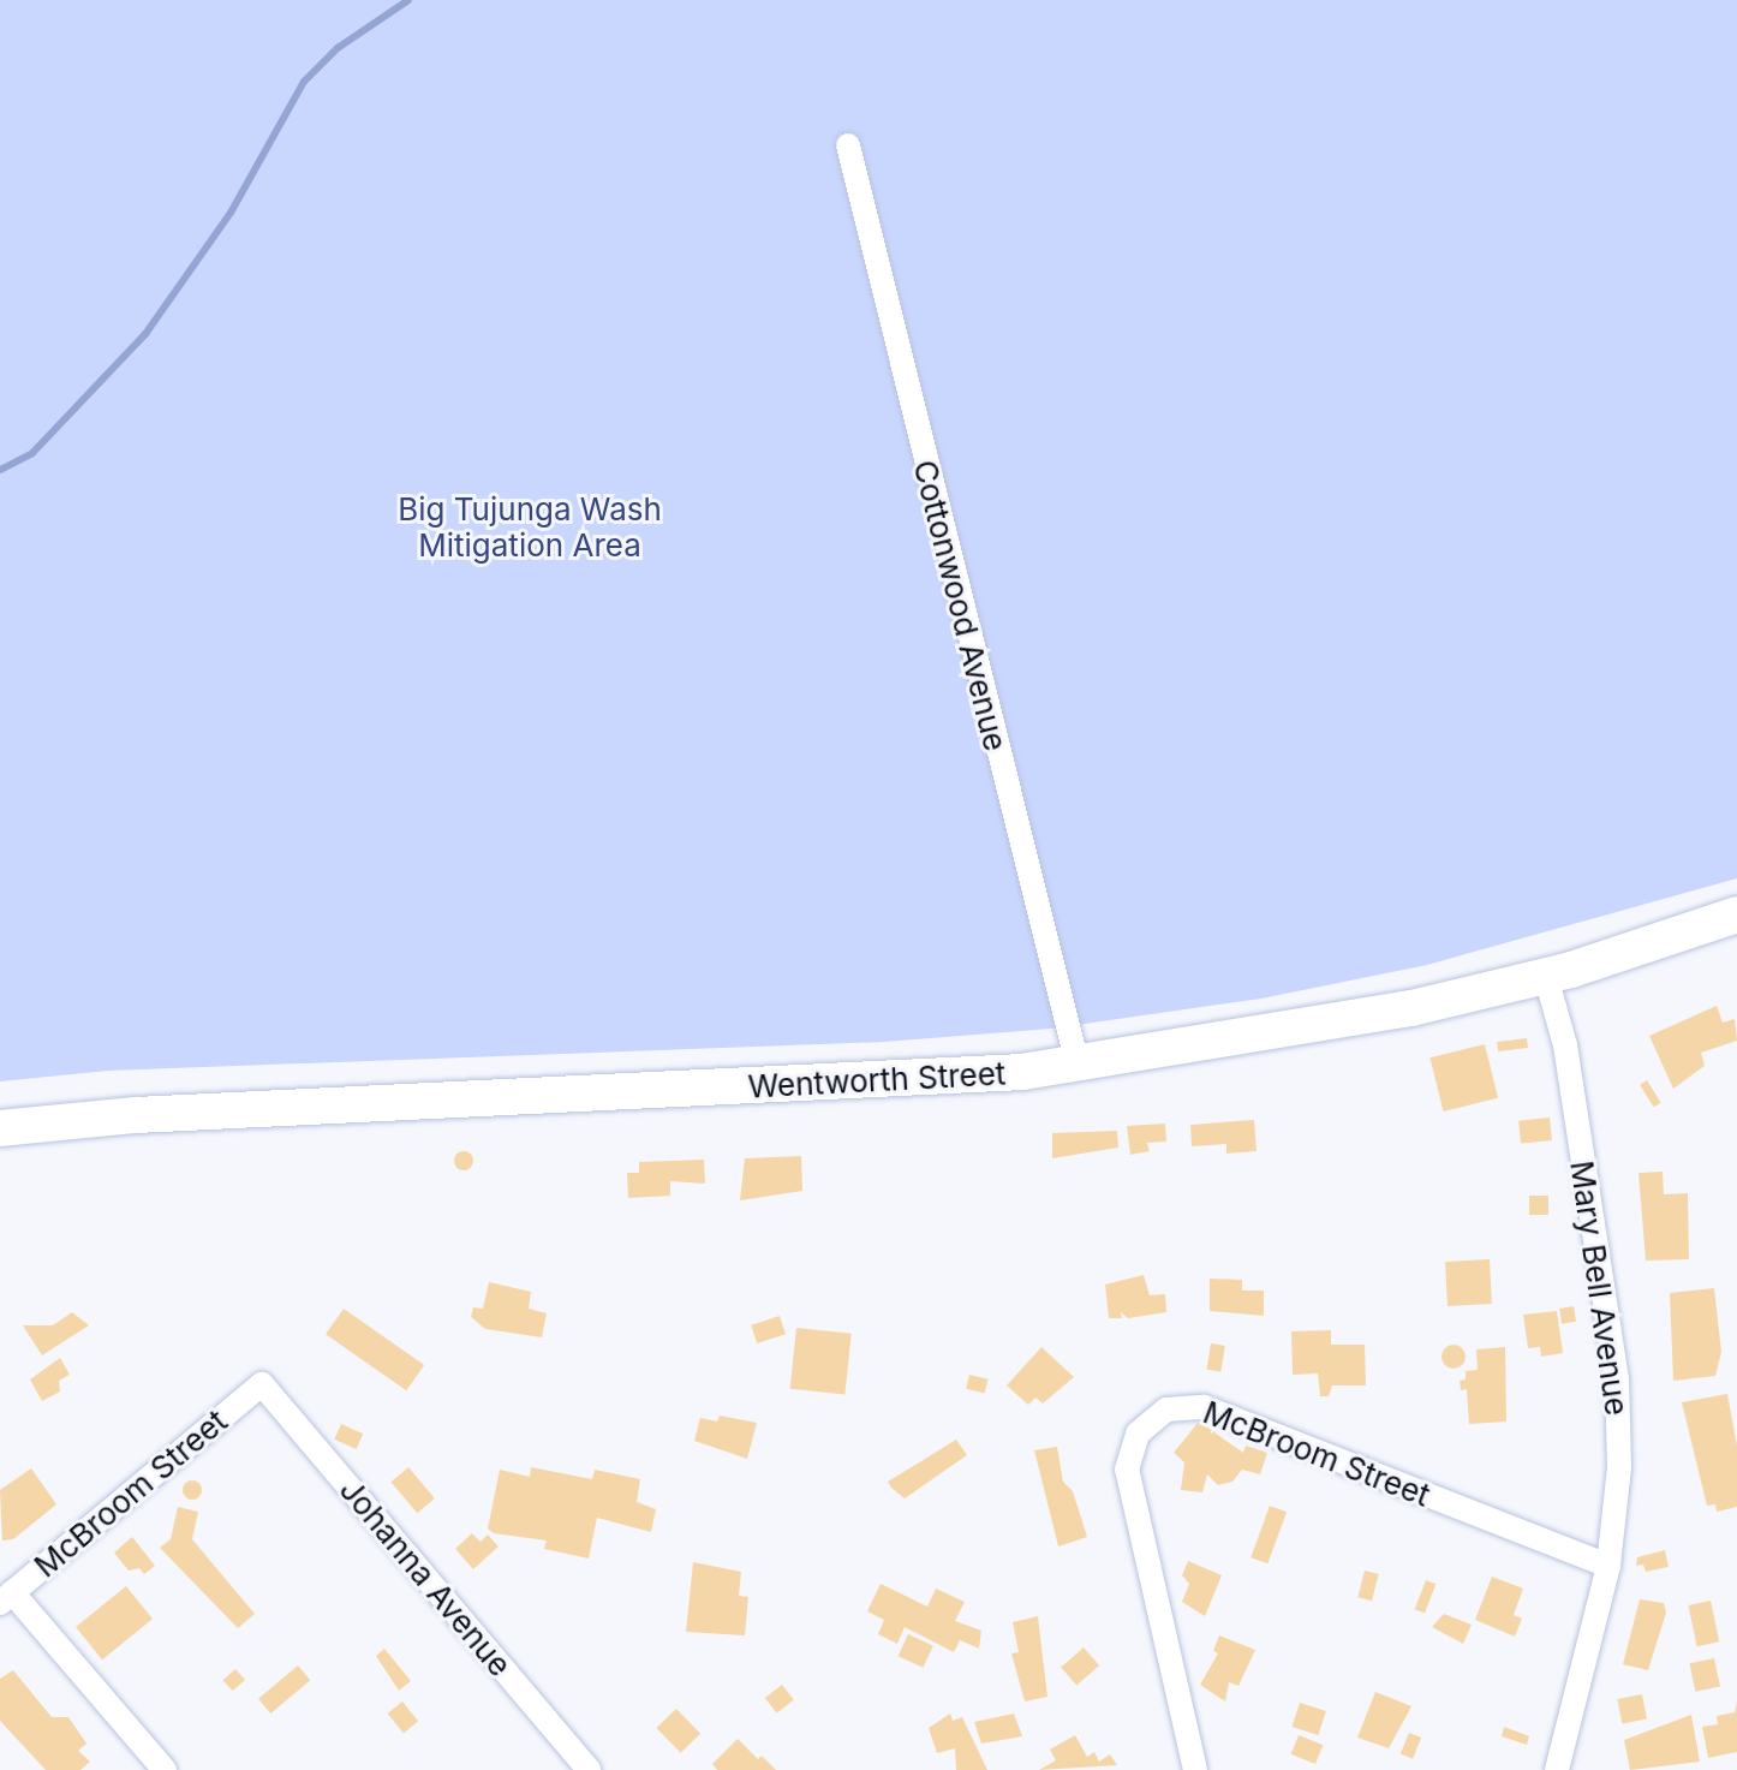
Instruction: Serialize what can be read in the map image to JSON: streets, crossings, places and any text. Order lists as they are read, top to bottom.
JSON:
{
  "streets": {
    "main road": ["Wentworth Street"],
    "street": [
      "Cottonwood Avenue",
      "Mary Bell Avenue",
      "McBroom Street",
      "Johanna Avenue"
    ]
  },
  "crossings": [
    ["Cottonwood Avenue", "Wentworth Street"],
    ["Wentworth Street", "Mary Bell Avenue"],
    ["Mary Bell Avenue", "McBroom Street"],
    ["McBroom Street", "Johanna Avenue"]
  ],
  "parks": ["Big Tujunga Wash Mitigation Area"]
}
